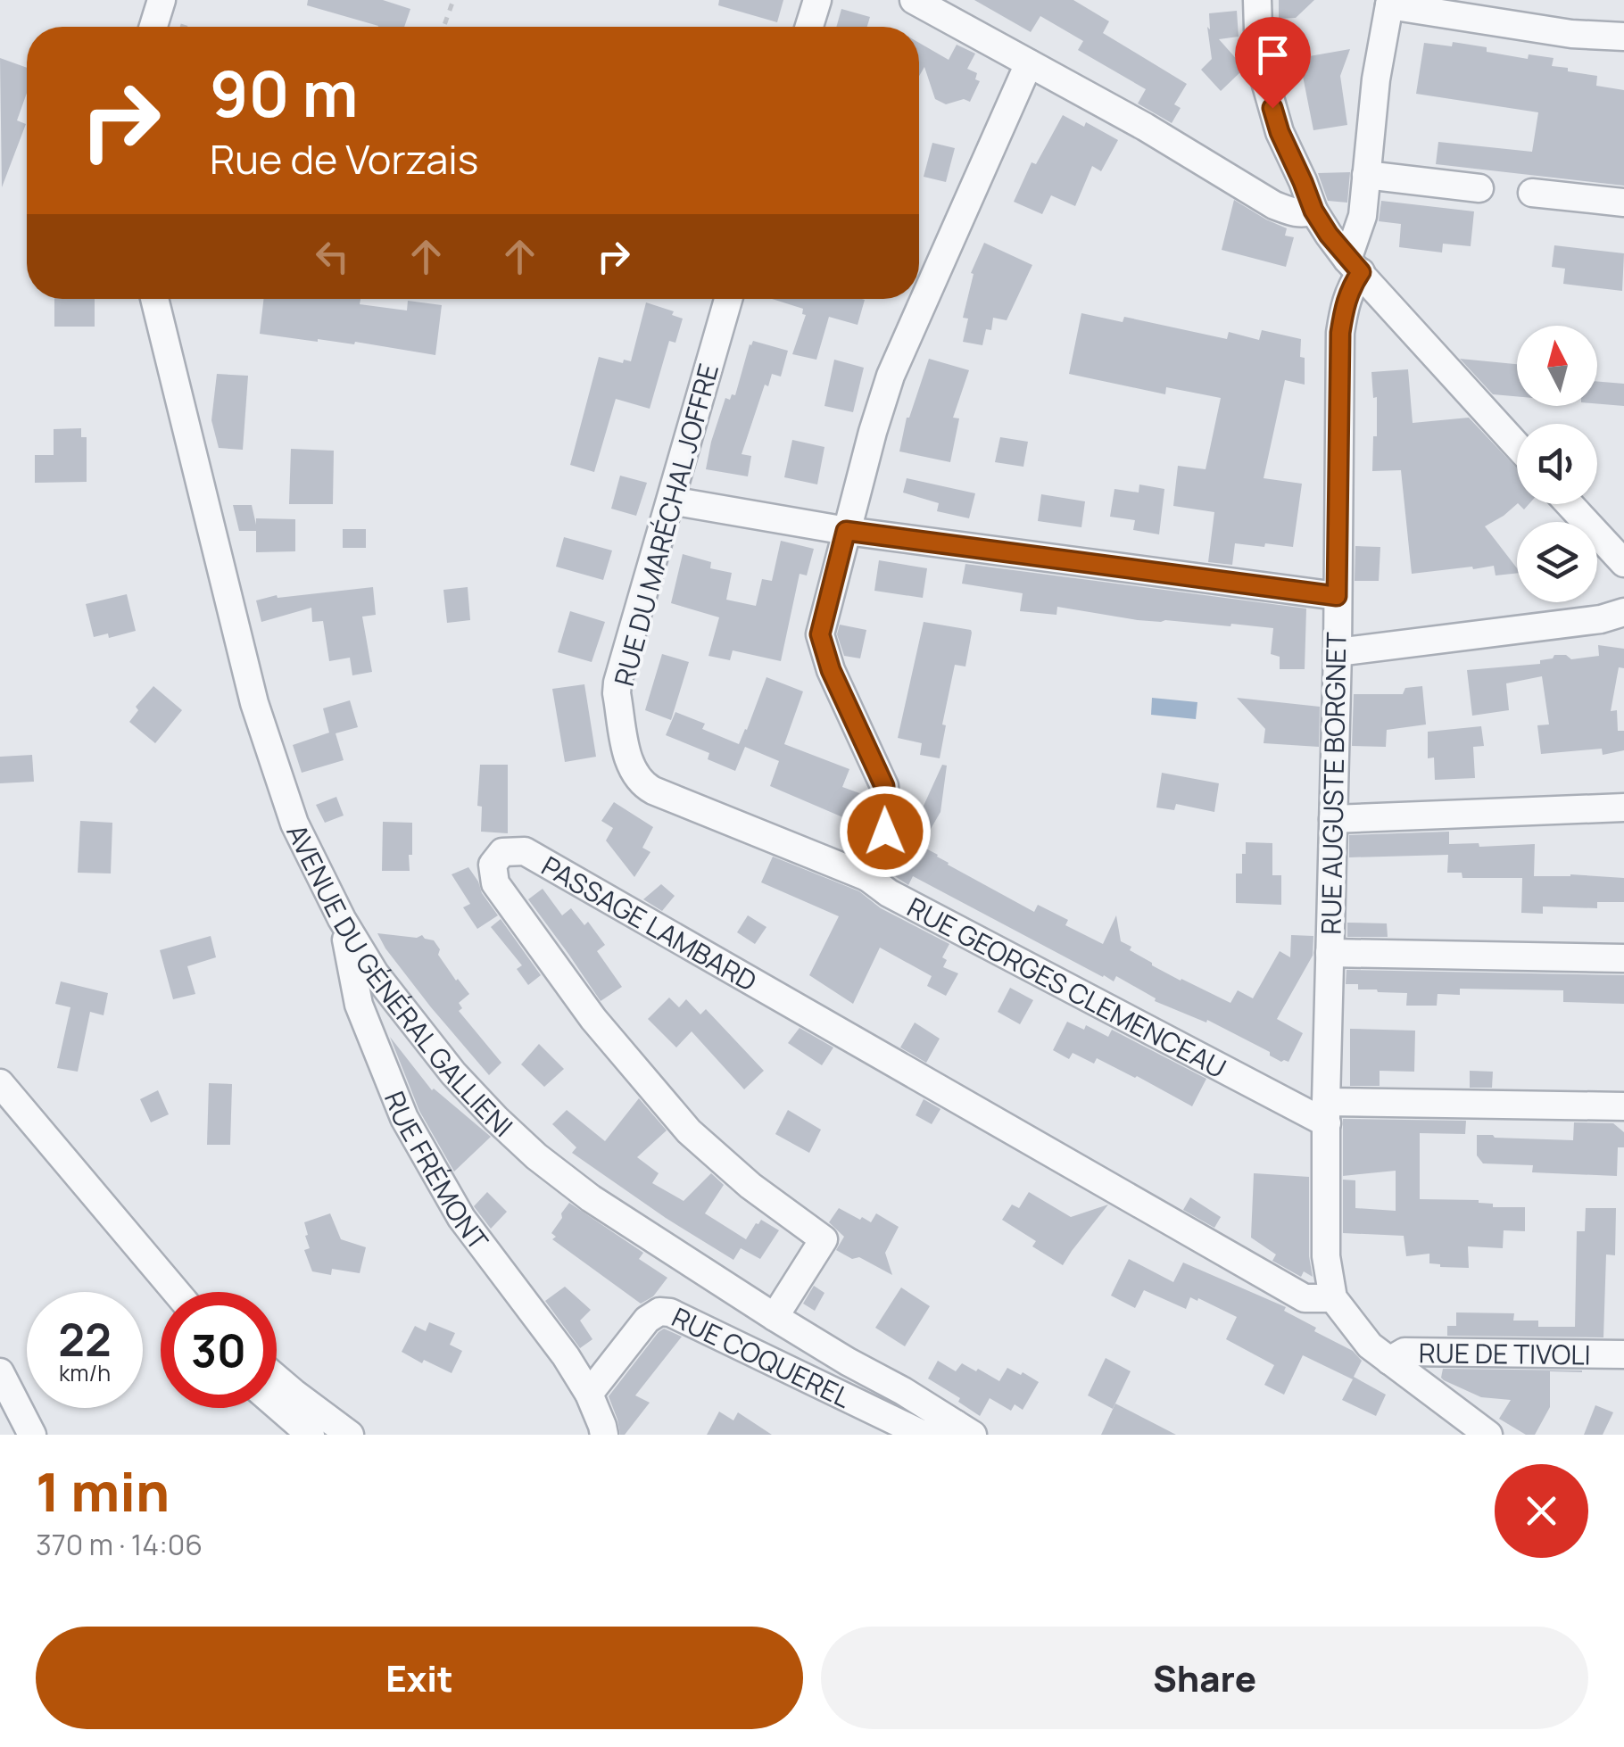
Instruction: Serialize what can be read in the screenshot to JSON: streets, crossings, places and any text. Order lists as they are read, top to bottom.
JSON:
{
  "streets": {
    "street": [
      "RUE DU MARÉCHAL JOFFRE",
      "RUE AUGUSTE BORGNET",
      "PASSAGE LAMBARD",
      "AVENUE DU GÉNÉRAL GALLIENI",
      "RUE GEORGES CLEMENCEAU",
      "RUE FRÉMONT",
      "RUE DE TIVOLI",
      "RUE COQUEREL"
    ]
  },
  "crossings": [
    ["RUE DU MARÉCHAL JOFFRE", "RUE GEORGES CLEMENCEAU"],
    ["RUE AUGUSTE BORGNET", "PASSAGE LAMBARD"],
    ["RUE AUGUSTE BORGNET", "RUE GEORGES CLEMENCEAU"],
    ["PASSAGE LAMBARD", "AVENUE DU GÉNÉRAL GALLIENI"],
    ["AVENUE DU GÉNÉRAL GALLIENI", "RUE FRÉMONT"],
    ["AVENUE DU GÉNÉRAL GALLIENI", "RUE COQUEREL"],
    ["RUE FRÉMONT", "RUE COQUEREL"]
  ],
  "north": "top",
  "page": {
    "turn": ["90 m", "Rue de Vorzais"],
    "speed": "22 km/h",
    "limit": "30",
    "heading": ["1 min", "370 m · 14:06"],
    "buttons": ["Exit", "Share"]
  }
}
